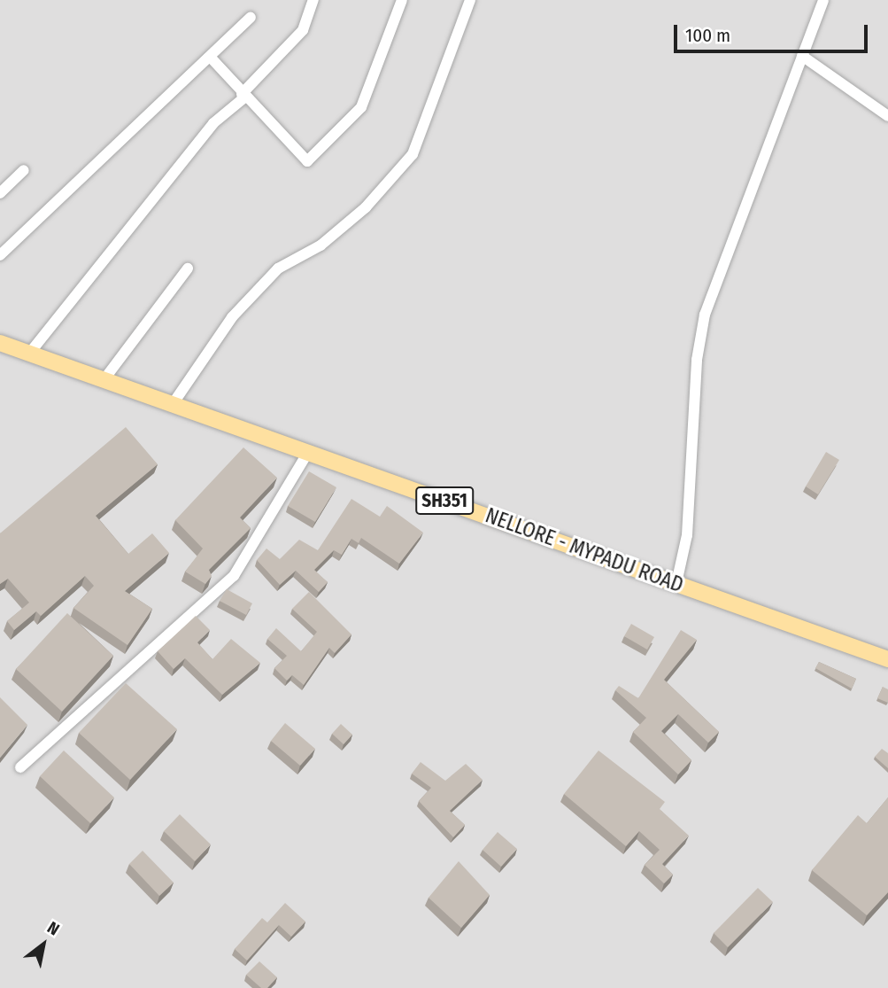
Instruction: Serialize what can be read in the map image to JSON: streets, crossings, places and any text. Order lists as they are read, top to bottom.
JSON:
{
  "streets": {
    "main road": ["SH351", "NELLORE - MYPADU ROAD"]
  },
  "scale_bar": "100 m",
  "north": "top right"
}
